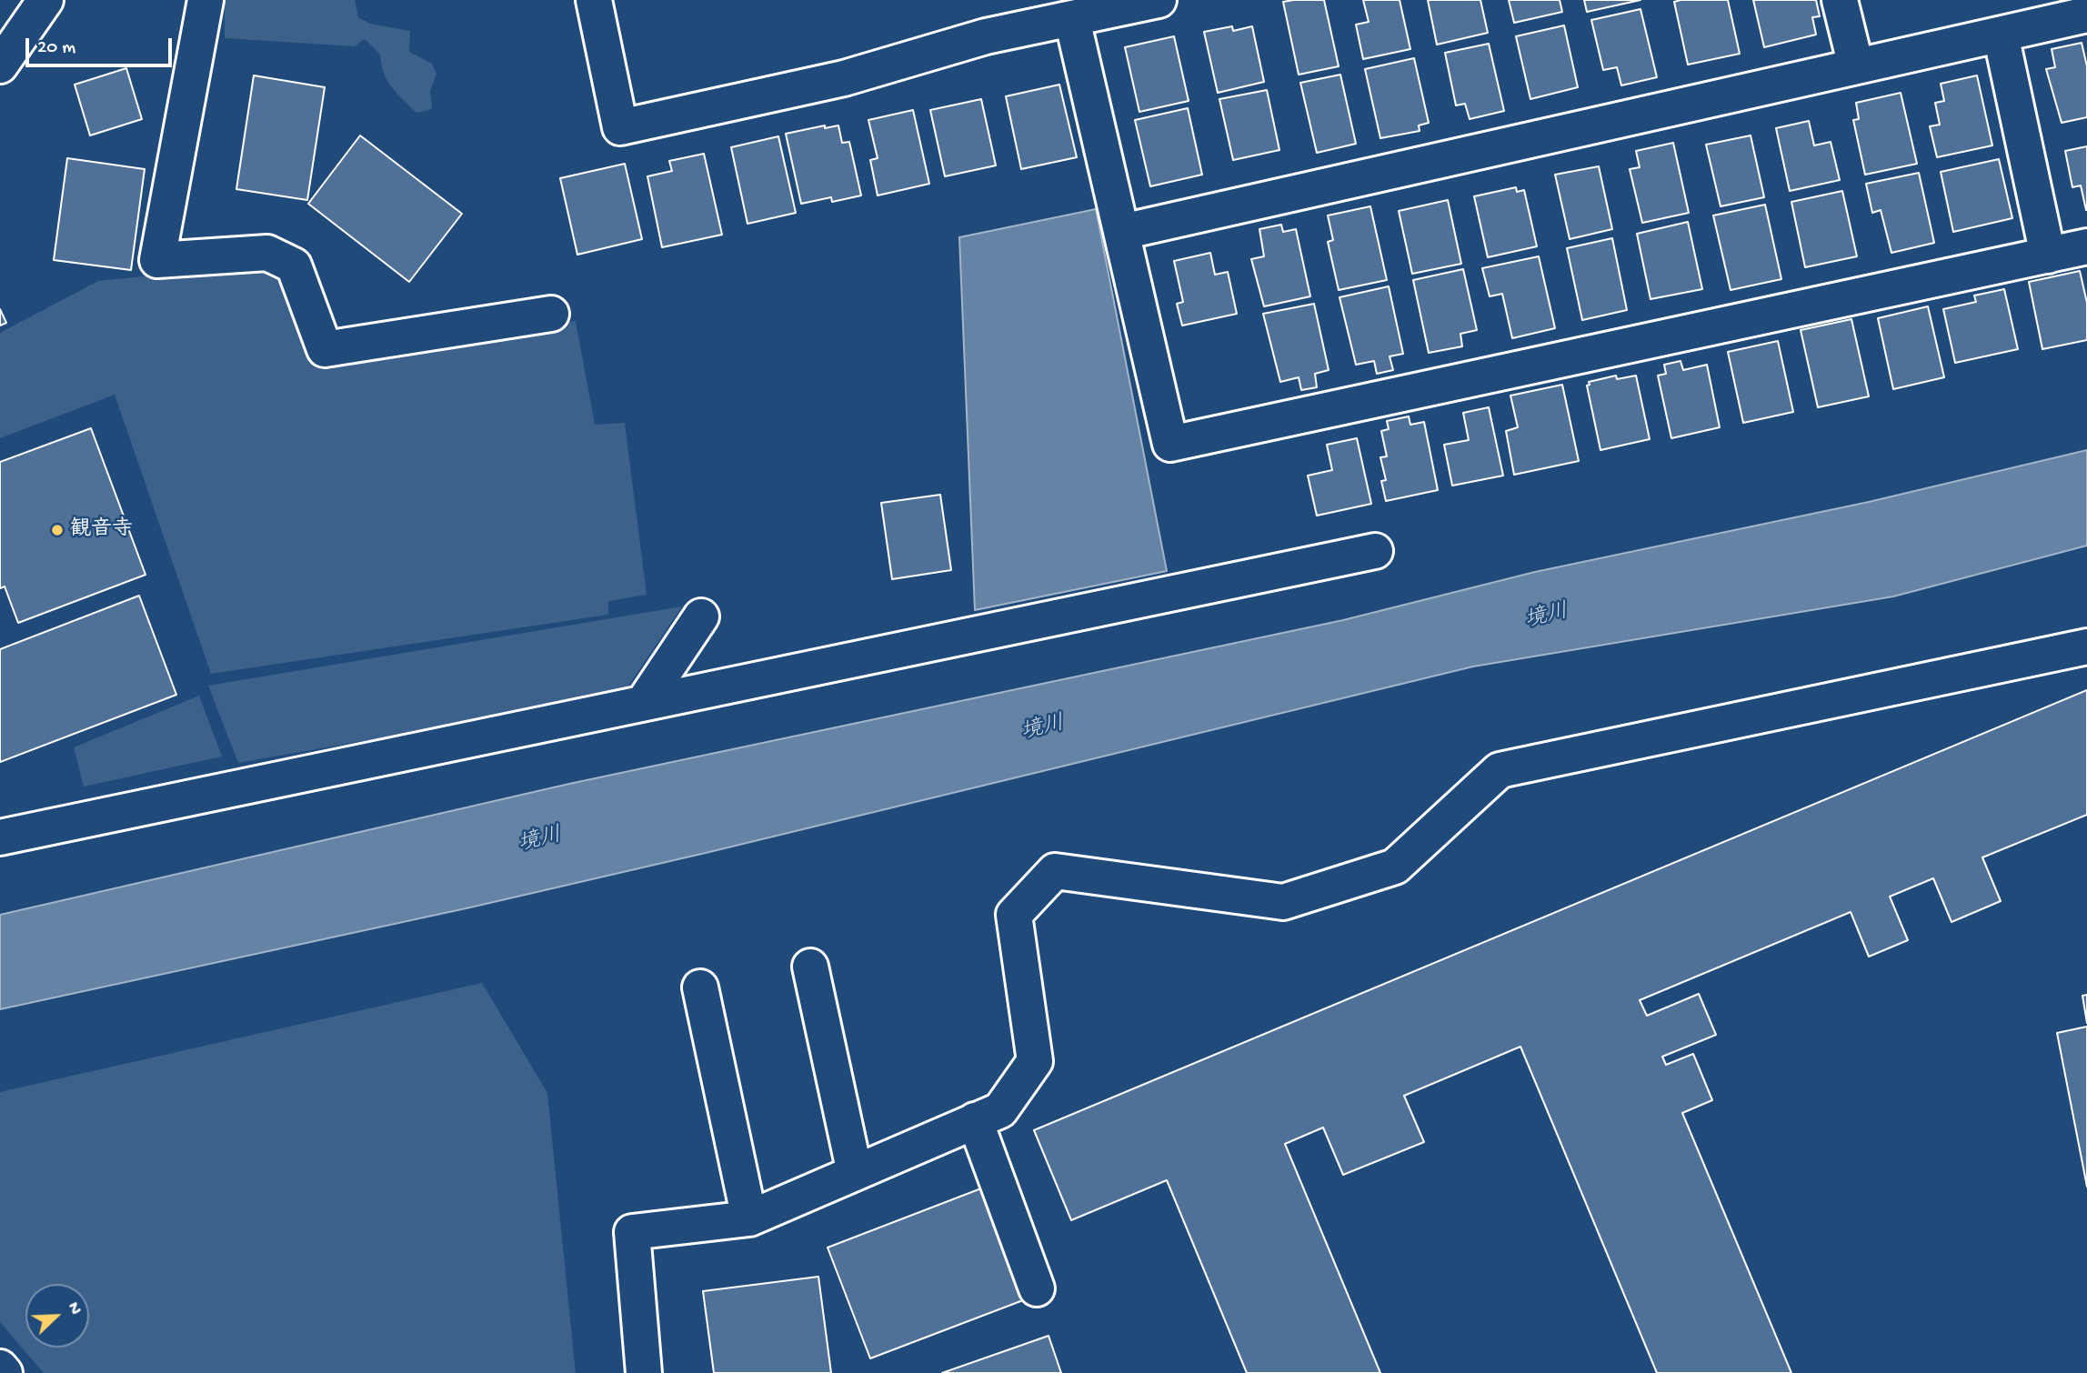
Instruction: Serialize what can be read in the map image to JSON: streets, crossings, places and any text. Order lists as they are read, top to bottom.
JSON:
{
  "water": ["境川"],
  "places": ["観音寺"],
  "scale_bar": "20 m",
  "north": "top right"
}
